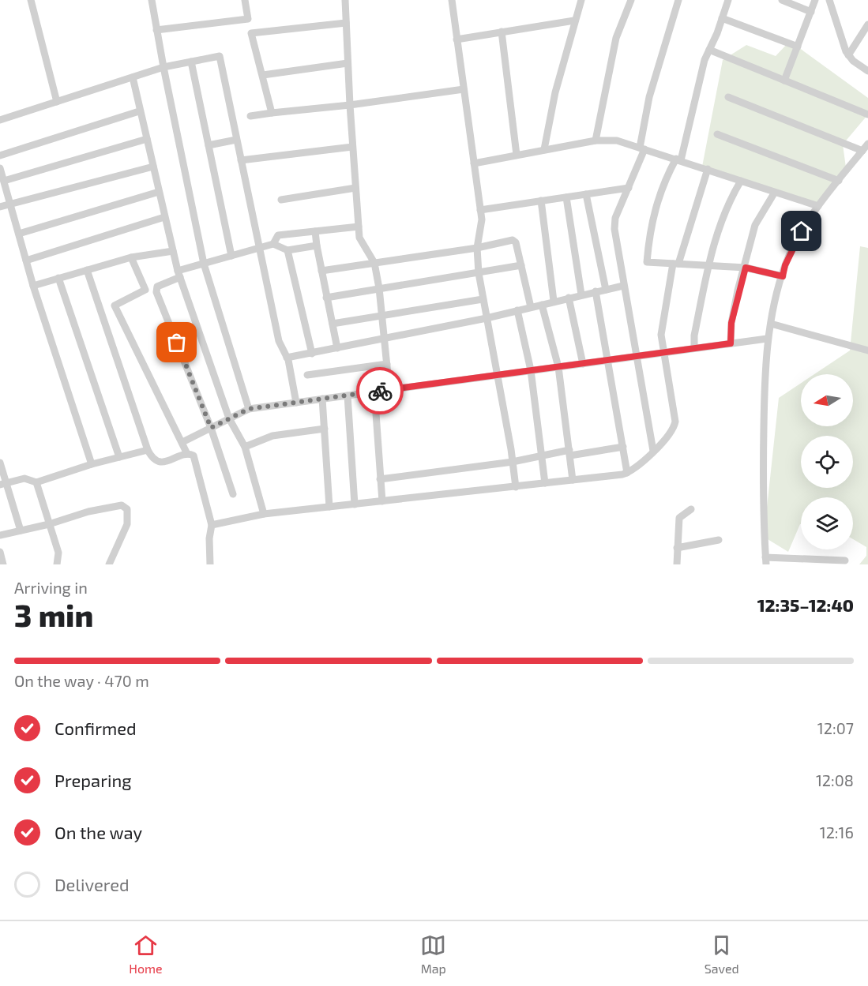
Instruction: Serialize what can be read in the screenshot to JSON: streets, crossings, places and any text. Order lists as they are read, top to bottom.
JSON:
{
  "north": "left",
  "page": {
    "heading": ["3 min", "Arriving in", "12:35–12:40"],
    "bar": "On the way · 470 m",
    "list": [
      ["Confirmed", "12:07"],
      ["Preparing", "12:08"],
      ["On the way", "12:16"],
      "Delivered"
    ],
    "tabs": ["Home", "Map", "Saved"]
  }
}
